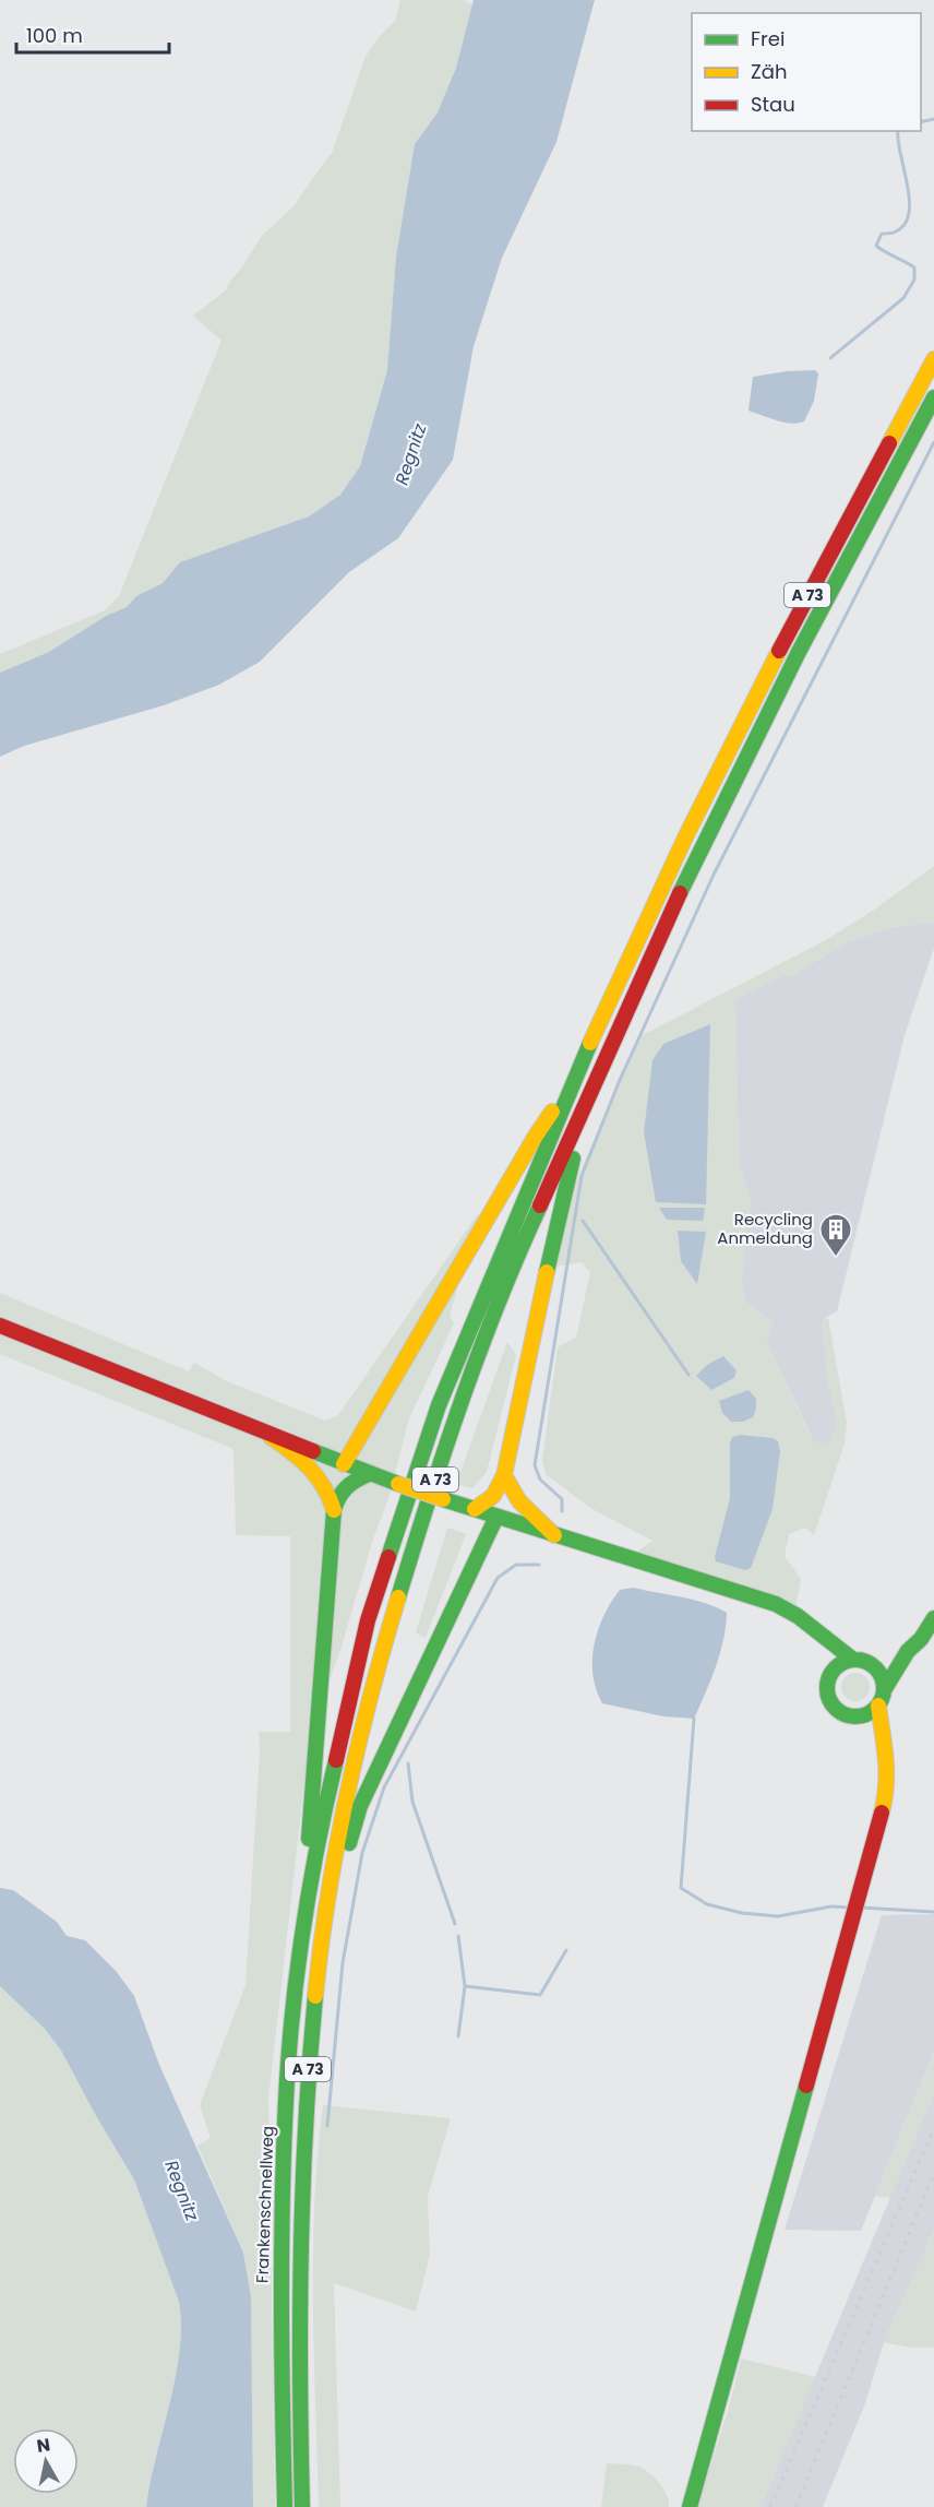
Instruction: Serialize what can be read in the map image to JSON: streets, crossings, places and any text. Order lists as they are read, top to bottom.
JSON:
{
  "streets": {
    "main road": ["A 73", "Frankenschnellweg"]
  },
  "crossings": [
    ["A 73", "Frankenschnellweg"]
  ],
  "water": ["Regnitz"],
  "places": {
    "building": ["Recycling Anmeldung"]
  },
  "legend": ["Frei", "Zäh", "Stau"],
  "scale_bar": "100 m",
  "north": "top"
}
